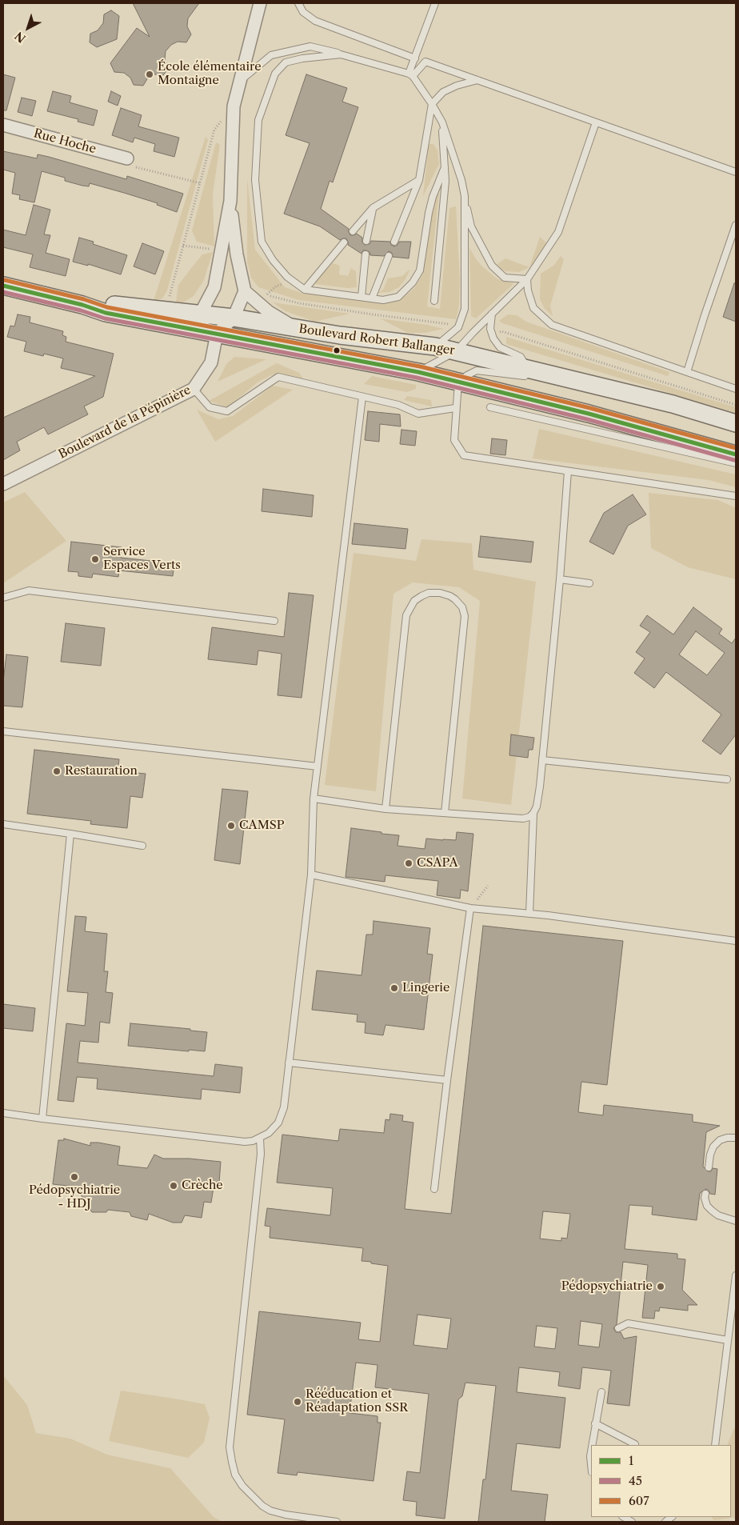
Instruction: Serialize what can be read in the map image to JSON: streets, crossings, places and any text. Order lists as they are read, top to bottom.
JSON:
{
  "streets": {
    "main road": ["Boulevard Robert Ballanger"],
    "street": ["Rue Hoche", "Boulevard de la Pépinière"]
  },
  "crossings": [
    ["Boulevard Robert Ballanger", "Boulevard de la Pépinière"]
  ],
  "places": [
    "École élémentaire Montaigne",
    "Service Espaces Verts",
    "Restauration",
    "CAMSP",
    "CSAPA",
    "Lingerie",
    "Pédopsychiatrie - HDJ",
    "Crèche",
    "Pédopsychiatrie",
    "Rééducation et Réadaptation SSR"
  ],
  "lines": ["transit line 607", "transit line 1", "transit line 45"],
  "legend": ["1", "45", "607"],
  "north": "bottom left"
}
